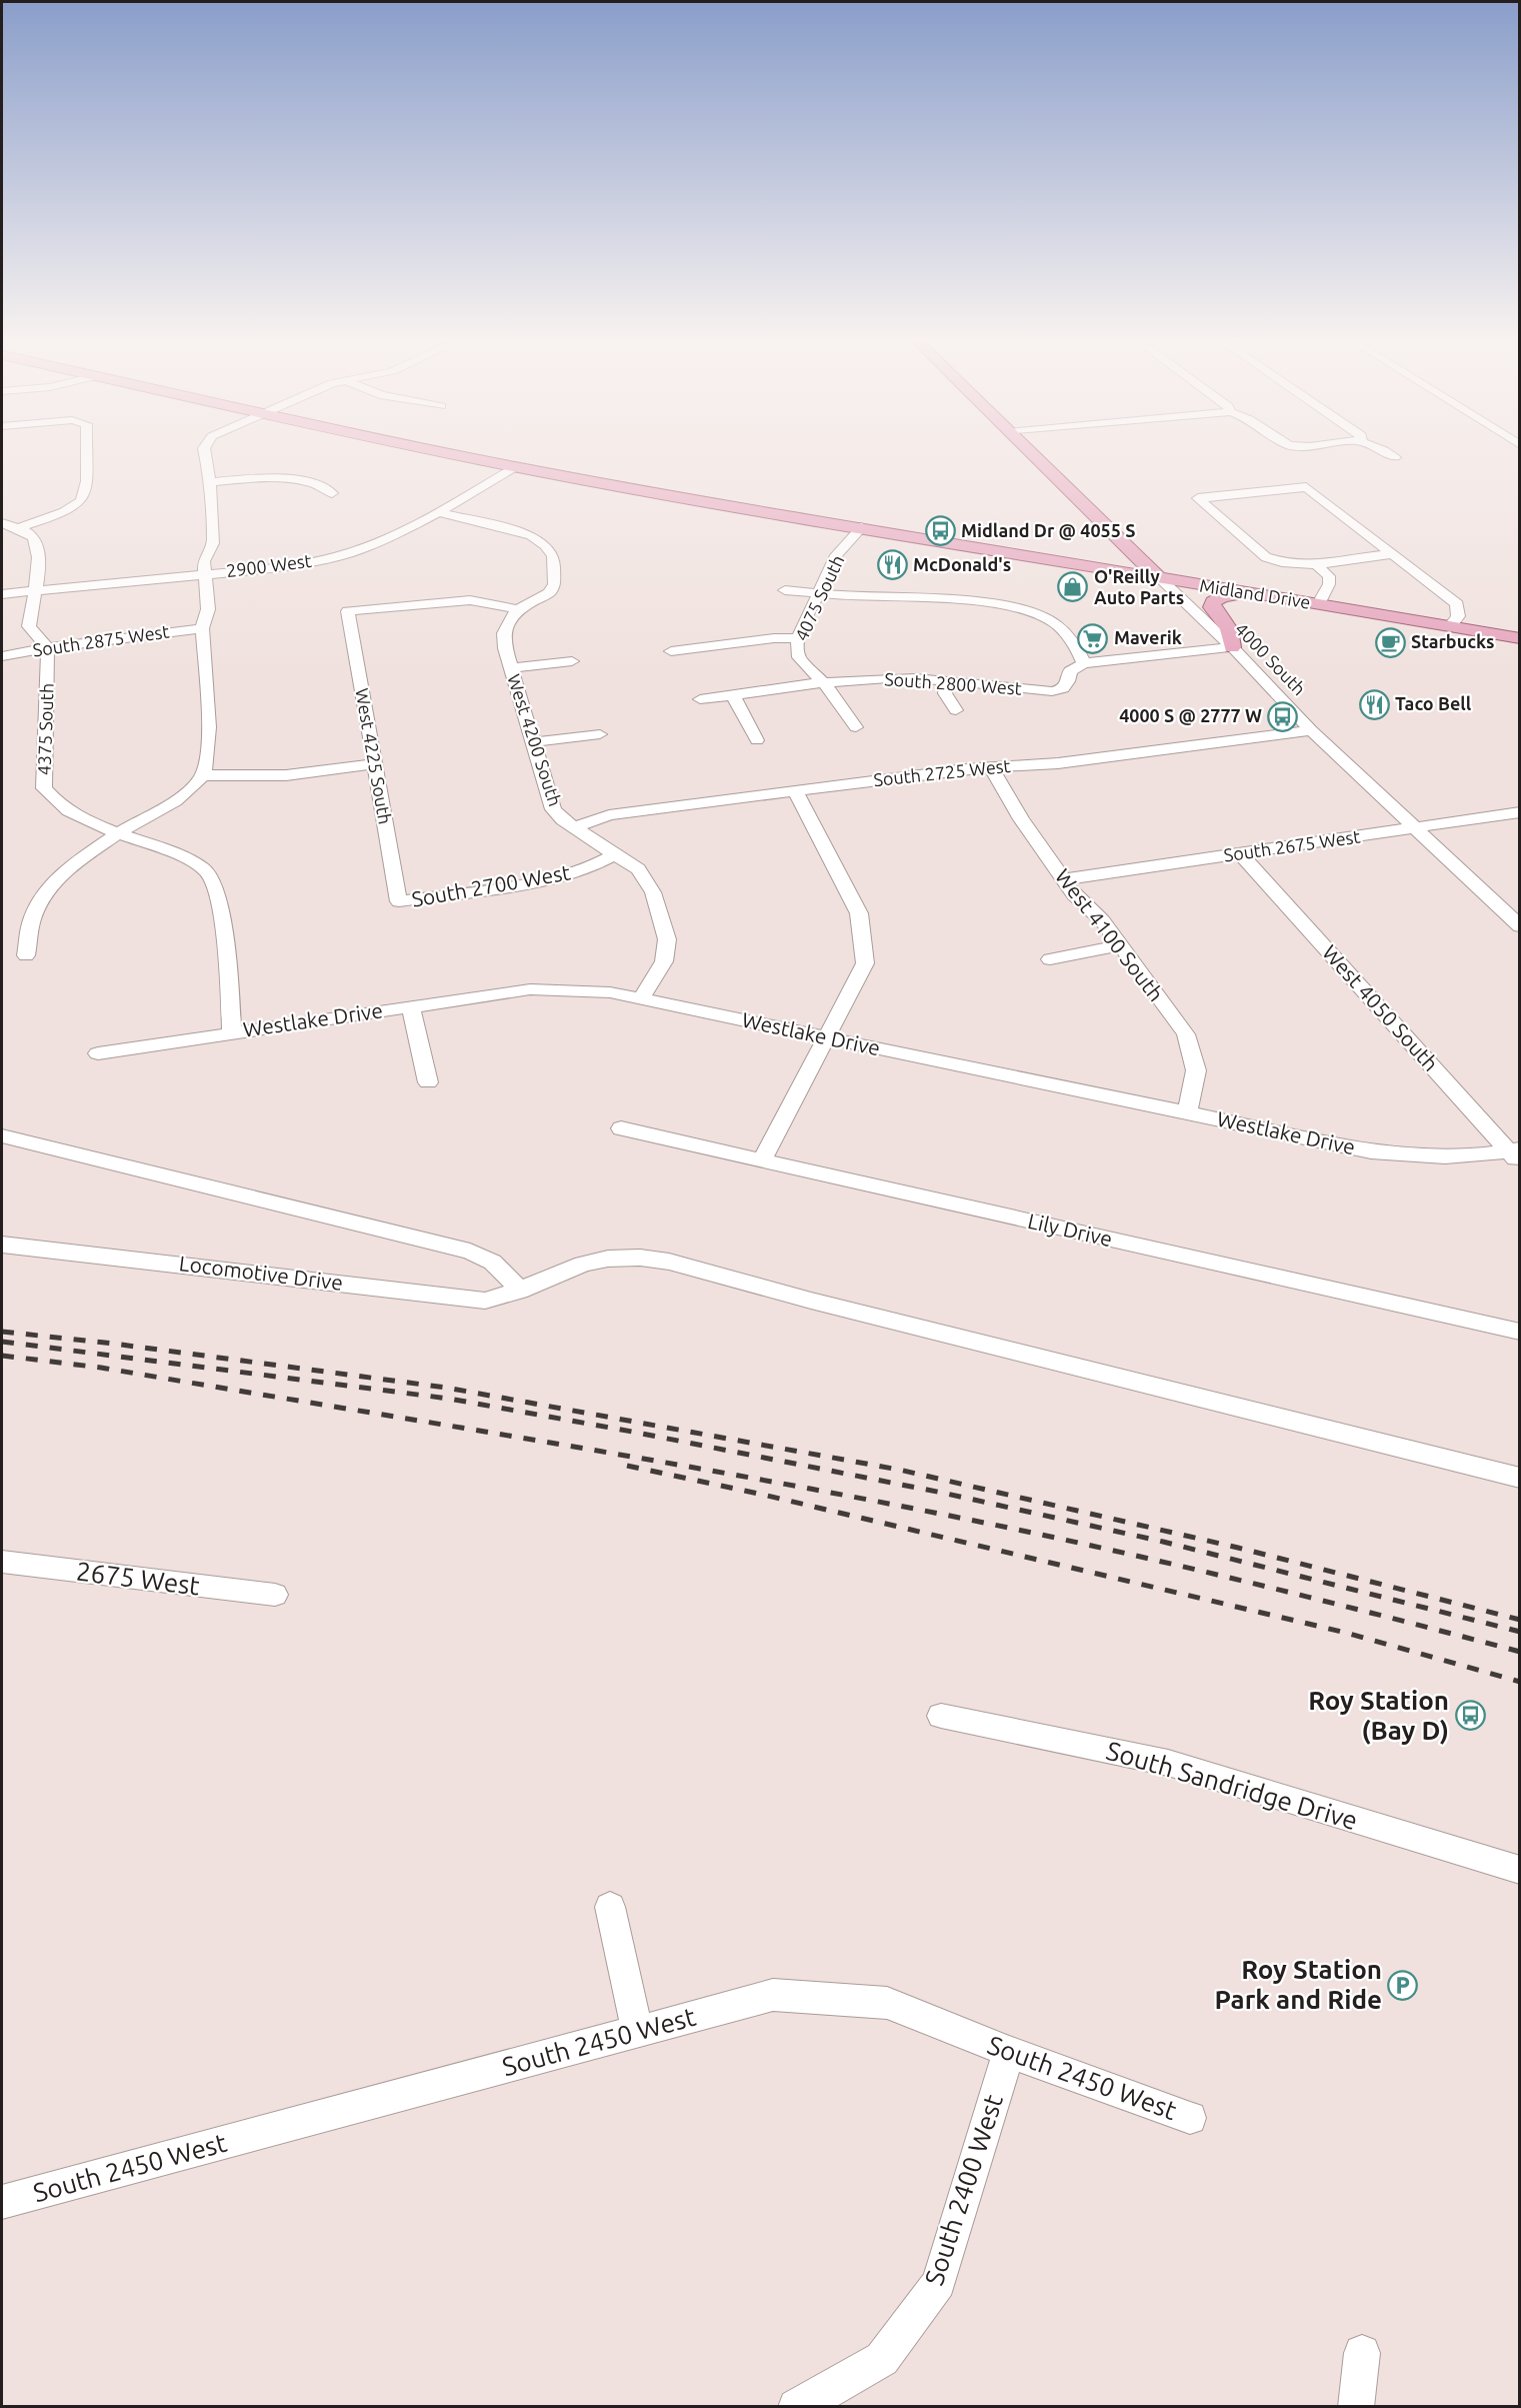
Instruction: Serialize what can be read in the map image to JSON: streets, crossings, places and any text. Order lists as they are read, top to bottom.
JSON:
{
  "streets": {
    "main road": ["Midland Drive", "4000 South"],
    "street": [
      "2900 West",
      "4075 South",
      "South 2875 West",
      "South 2800 West",
      "4375 South",
      "West 4200 South",
      "West 4225 South",
      "South 2725 West",
      "South 2675 West",
      "South 2700 West",
      "West 4100 South",
      "West 4050 South",
      "Westlake Drive",
      "Lily Drive",
      "Locomotive Drive",
      "2675 West",
      "South Sandridge Drive",
      "South 2450 West",
      "South 2400 West"
    ]
  },
  "crossings": [
    ["2900 West", "Midland Drive"],
    ["Midland Drive", "4075 South"],
    ["Midland Drive", "4000 South"],
    ["4075 South", "South 2800 West"],
    ["South 2875 West", "4375 South"],
    ["4000 South", "South 2725 West"],
    ["4000 South", "South 2675 West"],
    ["West 4200 South", "West 4225 South"],
    ["West 4200 South", "South 2725 West"],
    ["West 4200 South", "South 2700 West"],
    ["West 4200 South", "Westlake Drive"],
    ["West 4225 South", "South 2700 West"],
    ["South 2725 West", "West 4100 South"],
    ["South 2675 West", "West 4100 South"],
    ["South 2675 West", "West 4050 South"],
    ["West 4100 South", "Westlake Drive"],
    ["West 4050 South", "Westlake Drive"],
    ["South 2450 West", "South 2400 West"]
  ],
  "places": {
    "bus stop": ["Midland Dr @ 4055 S", "4000 S @ 2777 W", "Roy Station (Bay D)"],
    "restaurant": ["McDonald's", "Taco Bell"],
    "shop": ["O'Reilly Auto Parts"],
    "supermarket": ["Maverik"],
    "cafe": ["Starbucks"],
    "parking": ["Roy Station Park and Ride"]
  }
}
